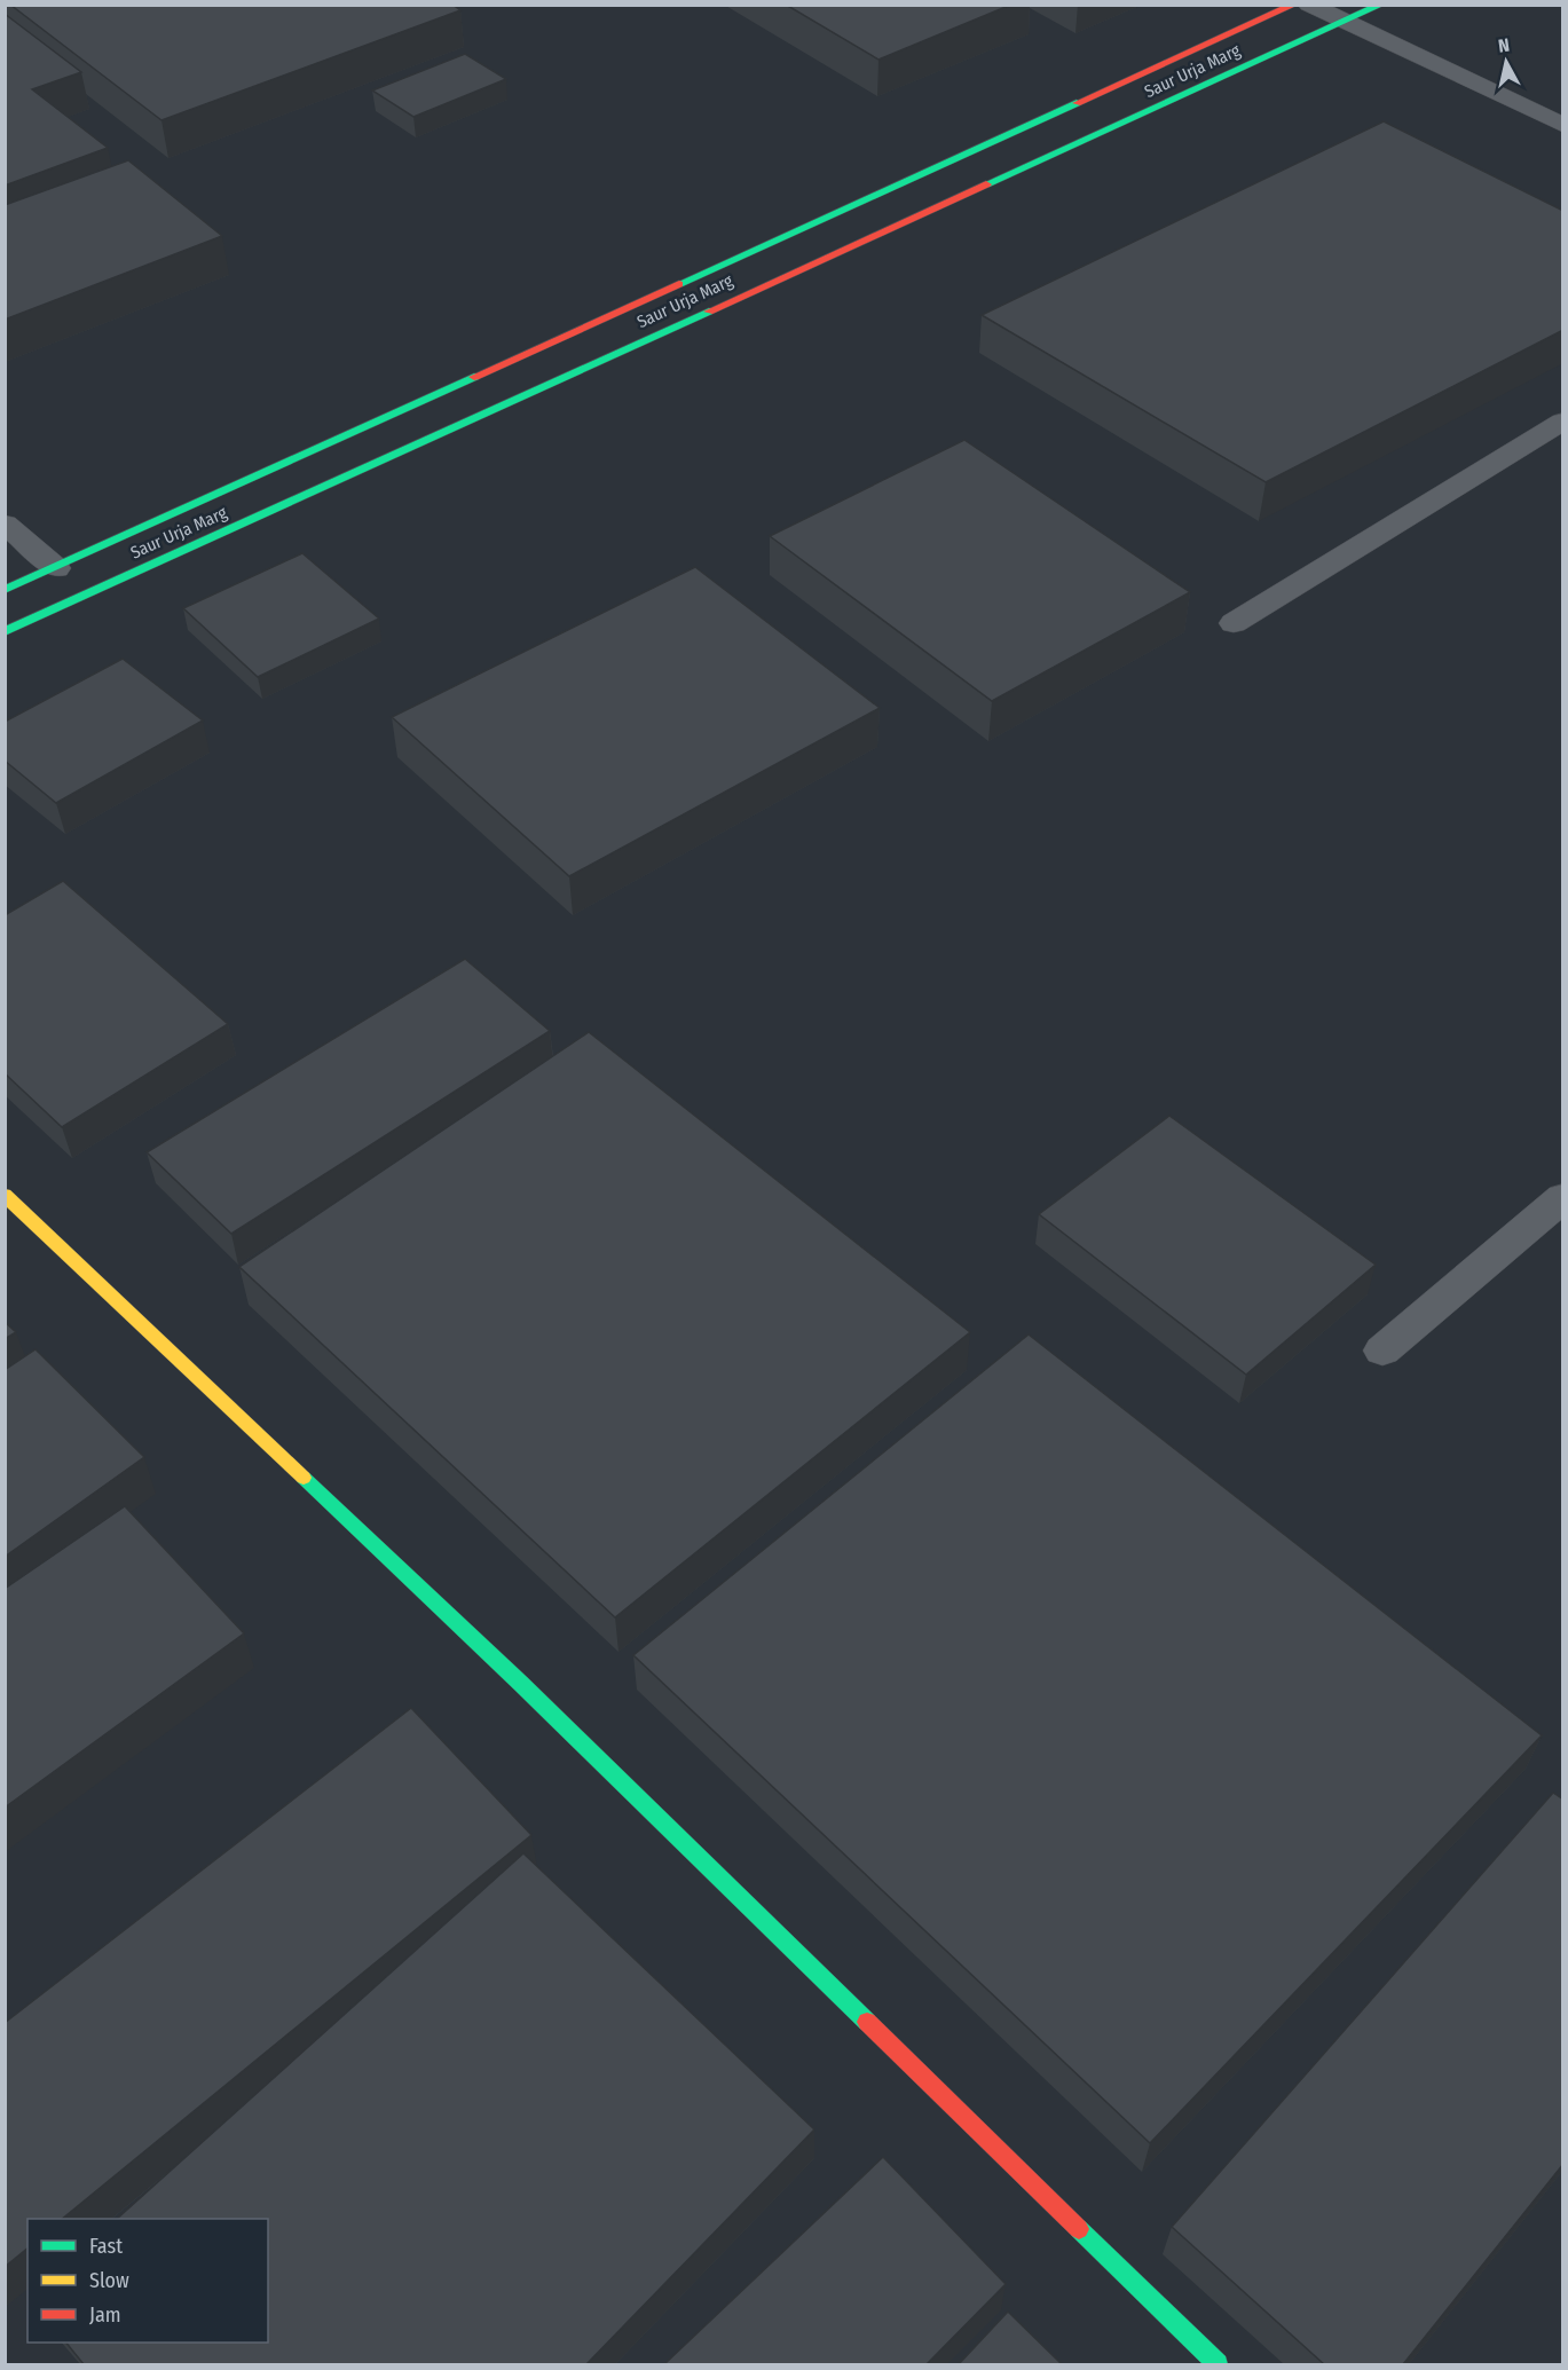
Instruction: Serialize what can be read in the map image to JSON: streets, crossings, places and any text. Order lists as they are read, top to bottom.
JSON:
{
  "streets": {
    "street": ["Saur Urja Marg"]
  },
  "legend": ["Fast", "Slow", "Jam"],
  "north": "top"
}
